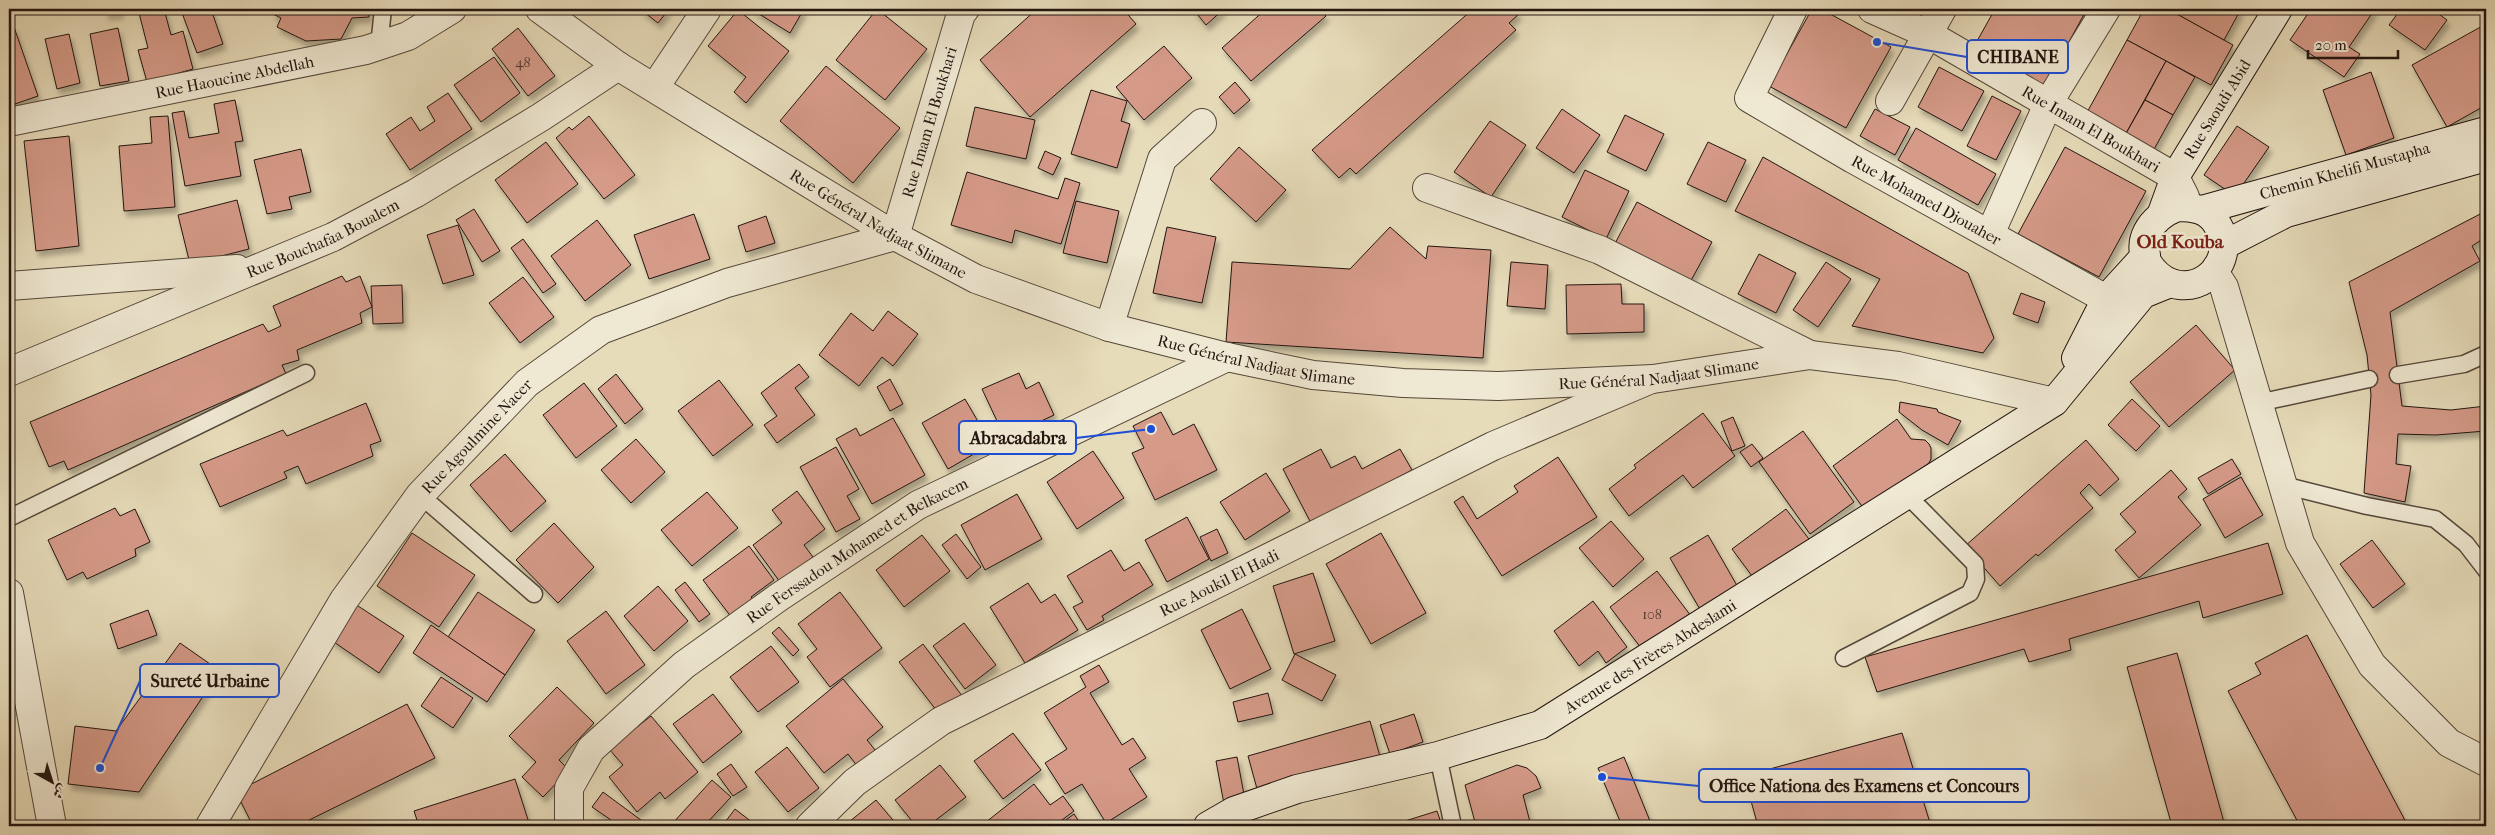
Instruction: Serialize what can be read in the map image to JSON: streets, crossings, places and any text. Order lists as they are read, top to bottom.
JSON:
{
  "streets": {
    "street": [
      "Rue Haoucine Abdellah",
      "Rue Saoudi Abid",
      "Rue Imam El Boukhari",
      "Chemin Khelifi Mustapha",
      "Rue Mohamed Djouaher",
      "Rue Général Nadjaat Slimane",
      "Rue Bouchafaa Boualem",
      "Rue Agoulmine Nacer",
      "Rue Ferssadou Mohamed et Belkacem",
      "Rue Aoukil El Hadi",
      "Avenue des Frères Abdeslami"
    ]
  },
  "crossings": [
    ["Rue Saoudi Abid", "Rue Imam El Boukhari"],
    ["Rue Saoudi Abid", "Chemin Khelifi Mustapha"],
    ["Rue Imam El Boukhari", "Chemin Khelifi Mustapha"],
    ["Rue Imam El Boukhari", "Rue Général Nadjaat Slimane"],
    ["Rue Imam El Boukhari", "Rue Agoulmine Nacer"],
    ["Rue Général Nadjaat Slimane", "Rue Bouchafaa Boualem"],
    ["Rue Général Nadjaat Slimane", "Rue Agoulmine Nacer"],
    ["Rue Général Nadjaat Slimane", "Rue Ferssadou Mohamed et Belkacem"],
    ["Rue Général Nadjaat Slimane", "Rue Aoukil El Hadi"],
    ["Rue Général Nadjaat Slimane", "Avenue des Frères Abdeslami"]
  ],
  "districts": ["Old Kouba"],
  "places": [
    "CHIBANE",
    "Abracadabra",
    "Sureté Urbaine",
    "Office Nationa des Examens et Concours"
  ],
  "house_numbers": ["48", "108"],
  "scale_bar": "20 m",
  "north": "bottom right"
}
